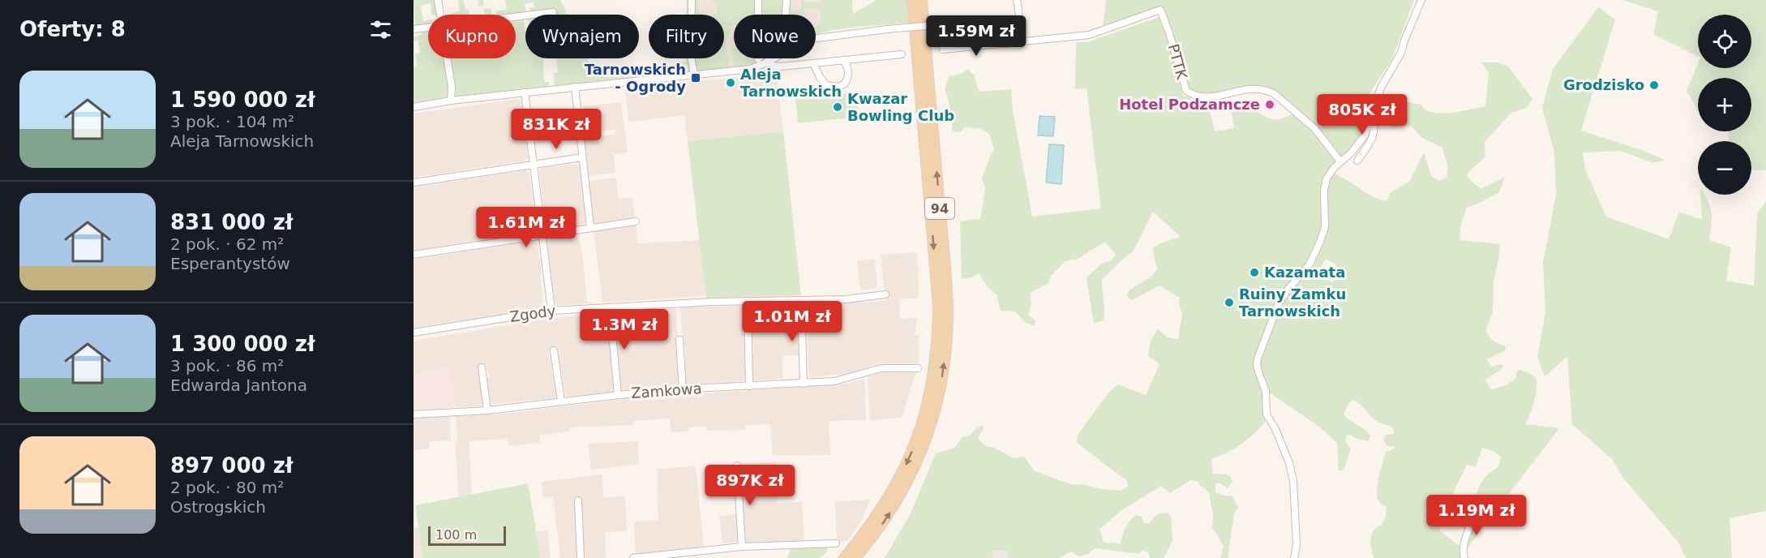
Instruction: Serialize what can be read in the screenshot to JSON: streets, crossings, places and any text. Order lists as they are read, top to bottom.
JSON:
{
  "streets": {
    "main road": ["94"],
    "street": ["PTTK", "Zgody", "Zamkowa"]
  },
  "places": {
    "transit": ["Tarnowskich - Ogrody"],
    "other": [
      "Aleja Tarnowskich",
      "Grodzisko",
      "Hotel Podzamcze",
      "Kwazar Bowling Club",
      "Kazamata",
      "Ruiny Zamku Tarnowskich"
    ]
  },
  "scale_bar": "100 m",
  "page": {
    "heading": "Oferty: 8",
    "map_buttons": ["+", "−"],
    "chip": [
      "Kupno",
      "Wynajem",
      "Filtry",
      "Nowe"
    ],
    "price": [
      "1.59M zł",
      "805K zł",
      "831K zł",
      "1.61M zł",
      "1.01M zł",
      "1.3M zł",
      "897K zł",
      "1.19M zł"
    ],
    "list": [
      {
        "name": "1 590 000 zł",
        "note": "3 pok. · 104 m² · Aleja Tarnowskich"
      },
      {
        "name": "831 000 zł",
        "note": "2 pok. · 62 m² · Esperantystów"
      },
      {
        "name": "1 300 000 zł",
        "note": "3 pok. · 86 m² · Edwarda Jantona"
      },
      {
        "name": "897 000 zł",
        "note": "2 pok. · 80 m² · Ostrogskich"
      }
    ],
    "scale": "100 m"
  }
}
